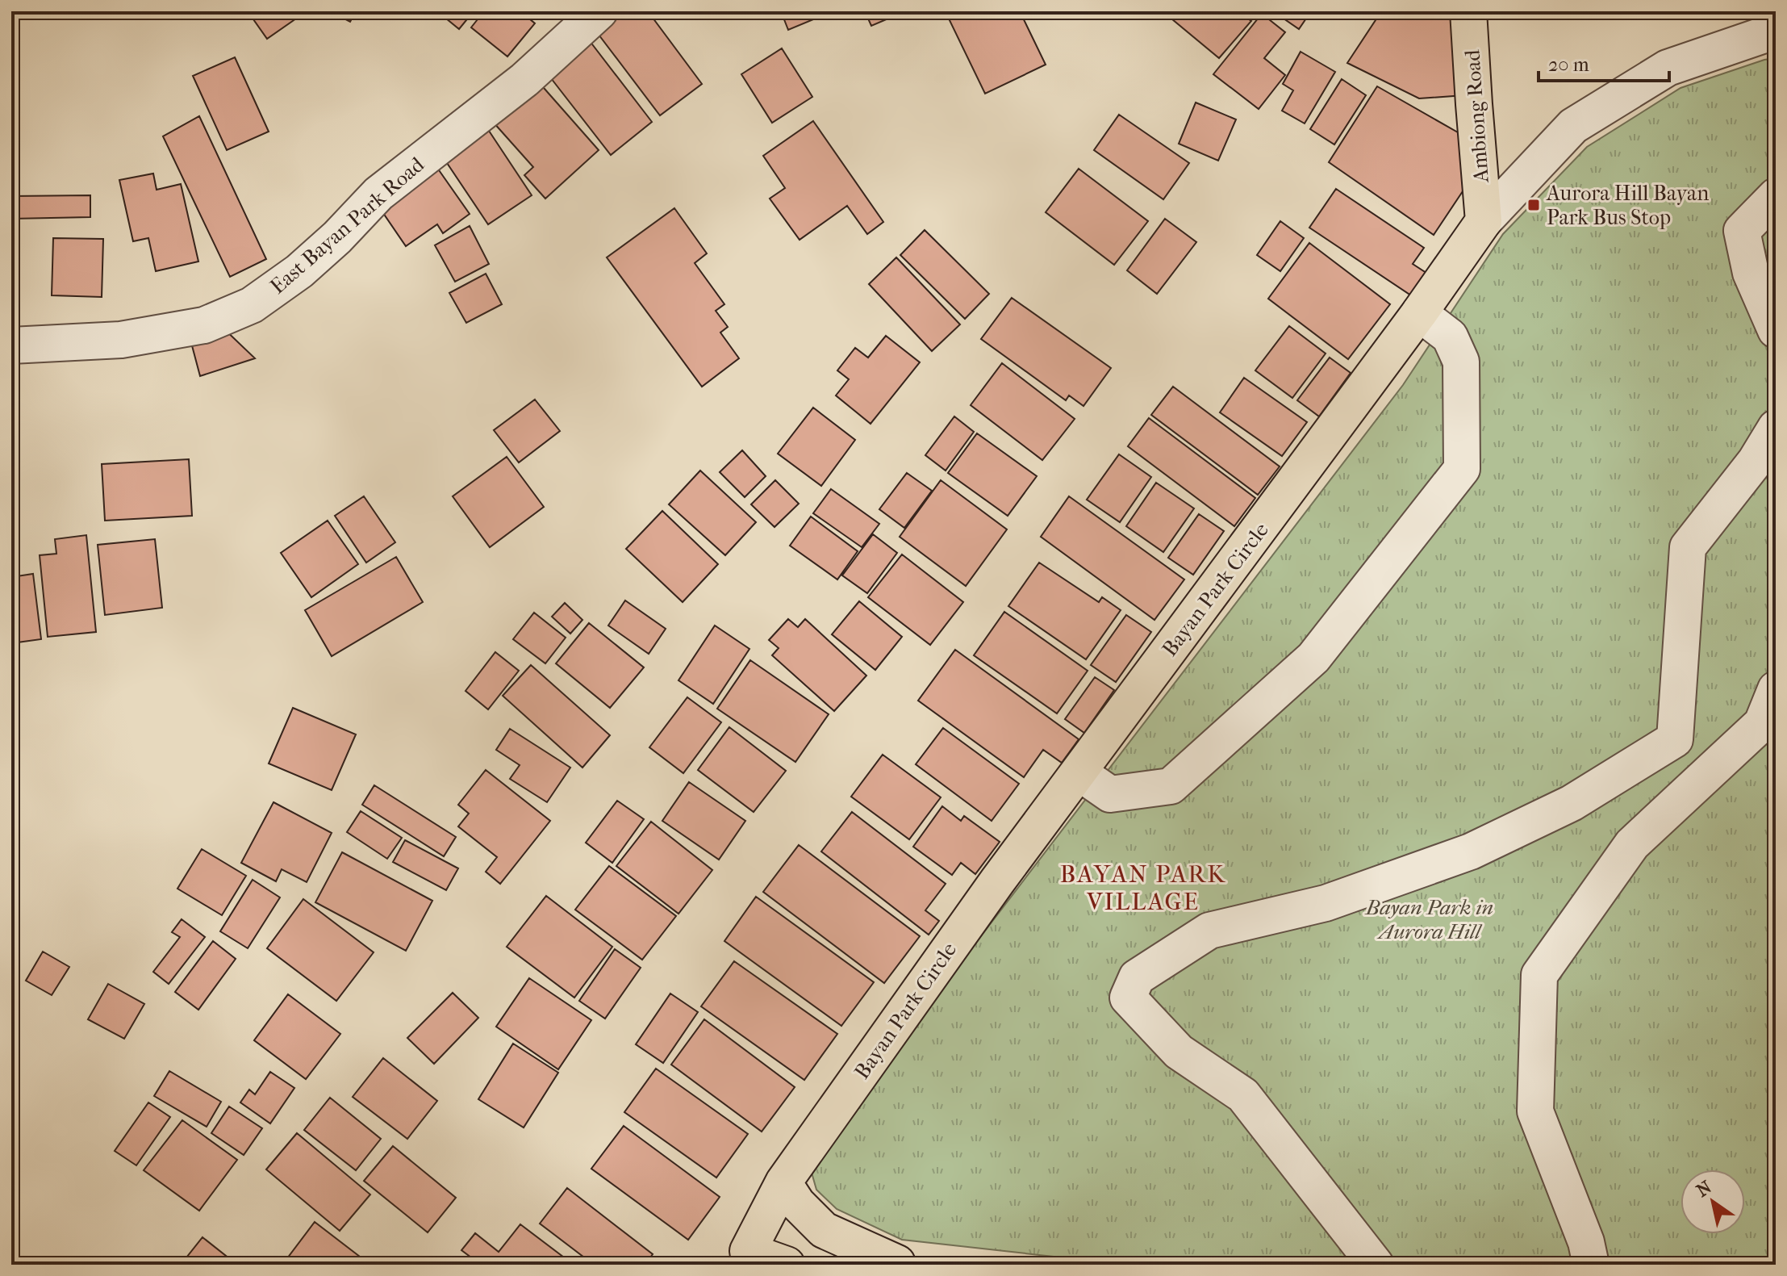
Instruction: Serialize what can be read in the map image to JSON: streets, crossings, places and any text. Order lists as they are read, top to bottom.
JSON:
{
  "streets": {
    "main road": ["Ambiong Road", "Bayan Park Circle"],
    "street": ["East Bayan Park Road"]
  },
  "crossings": [
    ["Ambiong Road", "Bayan Park Circle"]
  ],
  "districts": ["BAYAN PARK VILLAGE"],
  "parks": ["Bayan Park in Aurora Hill"],
  "places": {
    "transit": ["Aurora Hill Bayan Park Bus Stop"]
  },
  "scale_bar": "20 m",
  "north": "top left"
}
